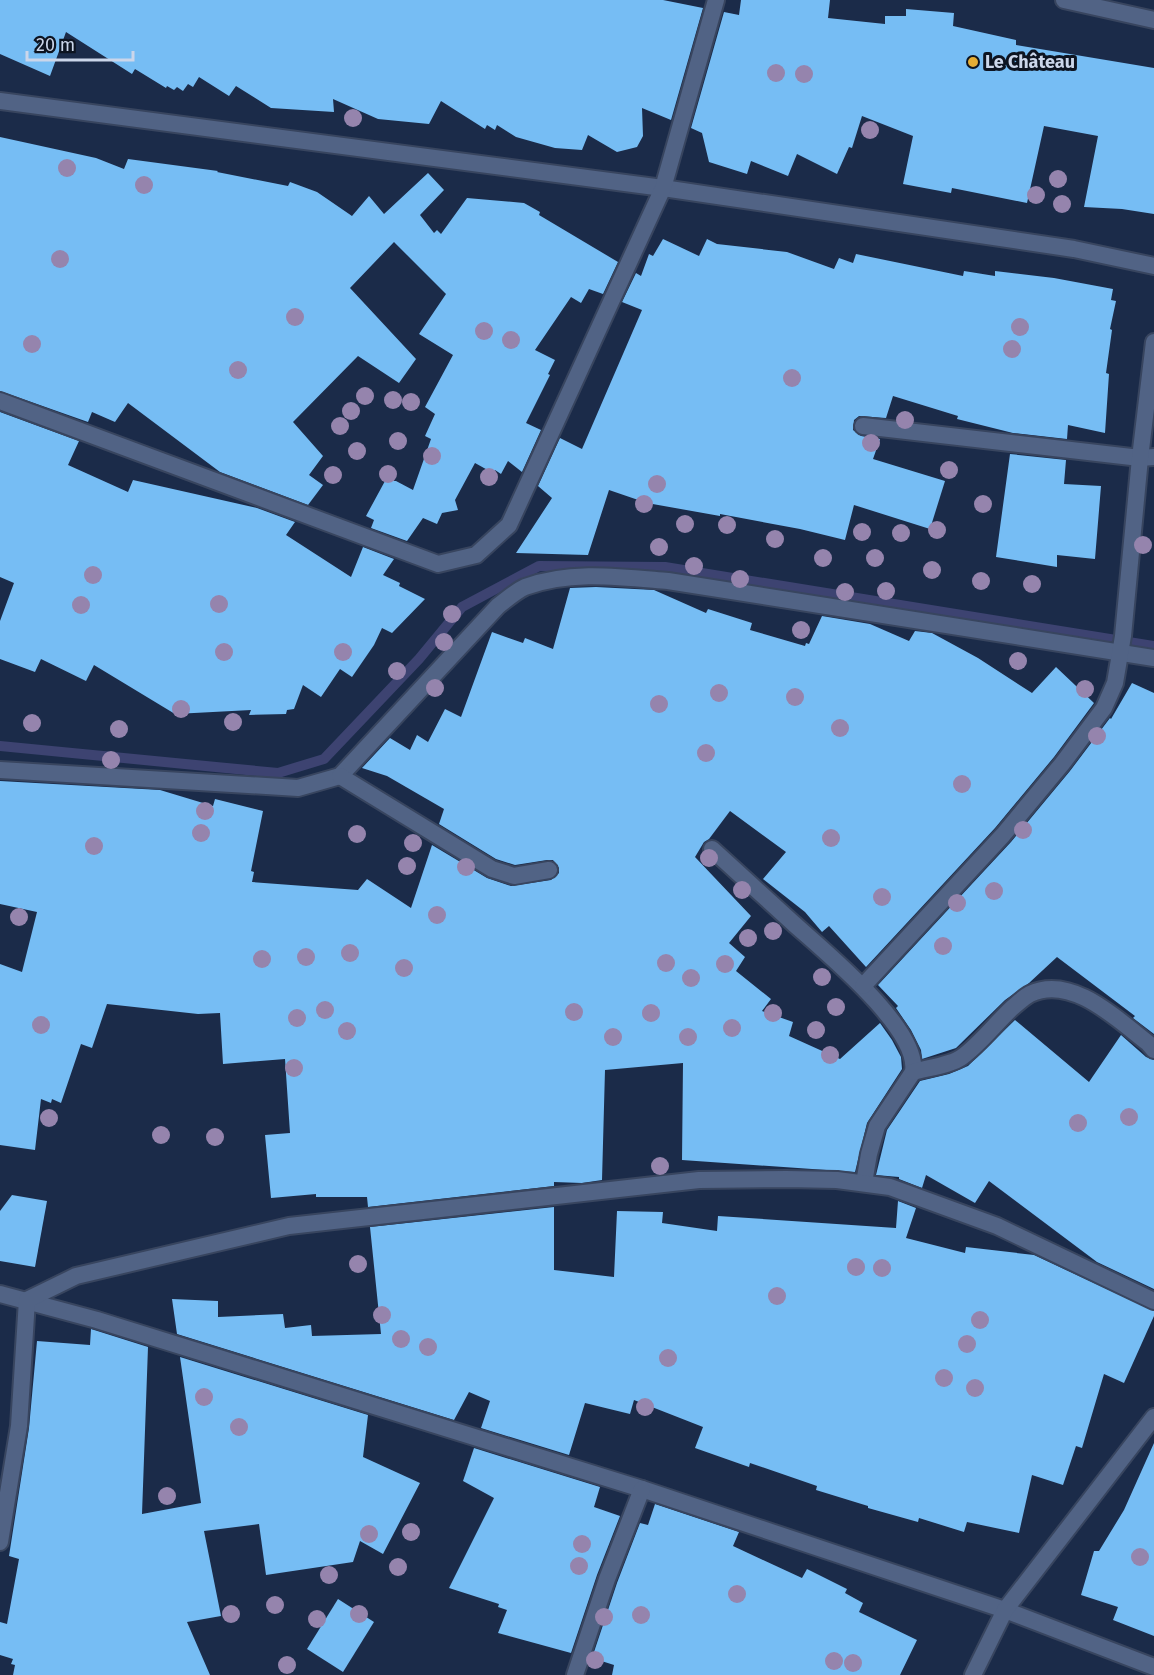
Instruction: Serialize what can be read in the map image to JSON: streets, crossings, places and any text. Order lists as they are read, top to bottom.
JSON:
{
  "places": ["Le Château"],
  "scale_bar": "20 m"
}
